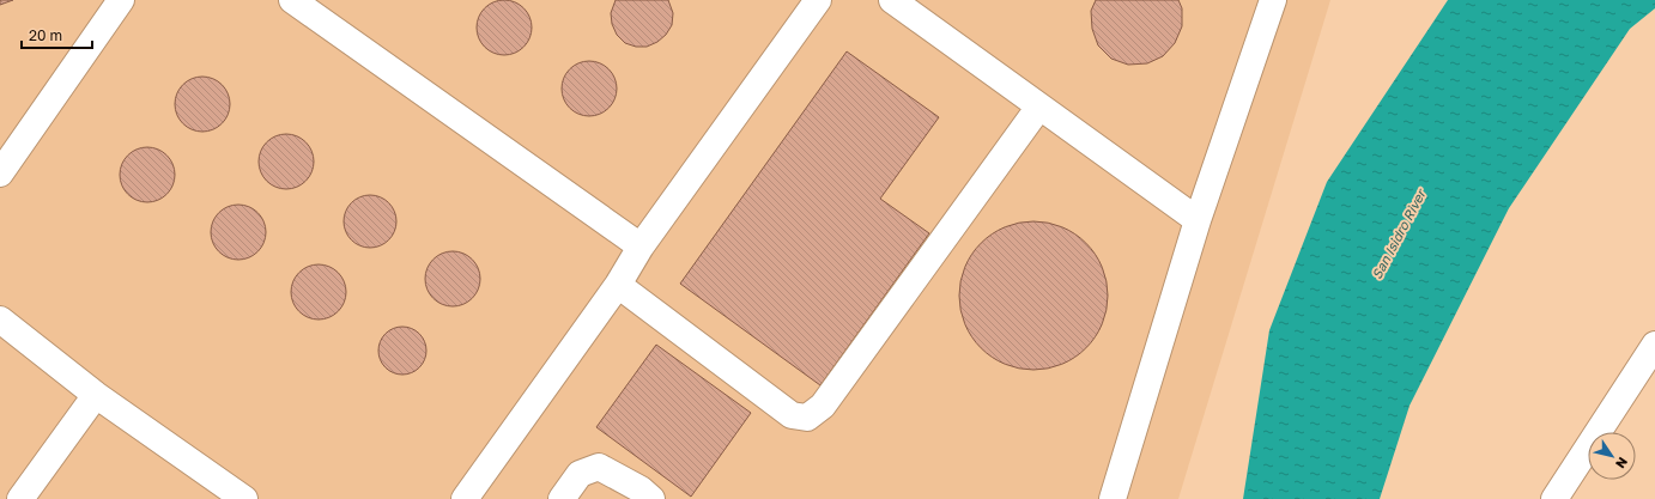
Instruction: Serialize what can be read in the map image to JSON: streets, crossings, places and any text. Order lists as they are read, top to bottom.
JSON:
{
  "water": ["San Isidro River"],
  "scale_bar": "20 m",
  "north": "bottom right"
}
